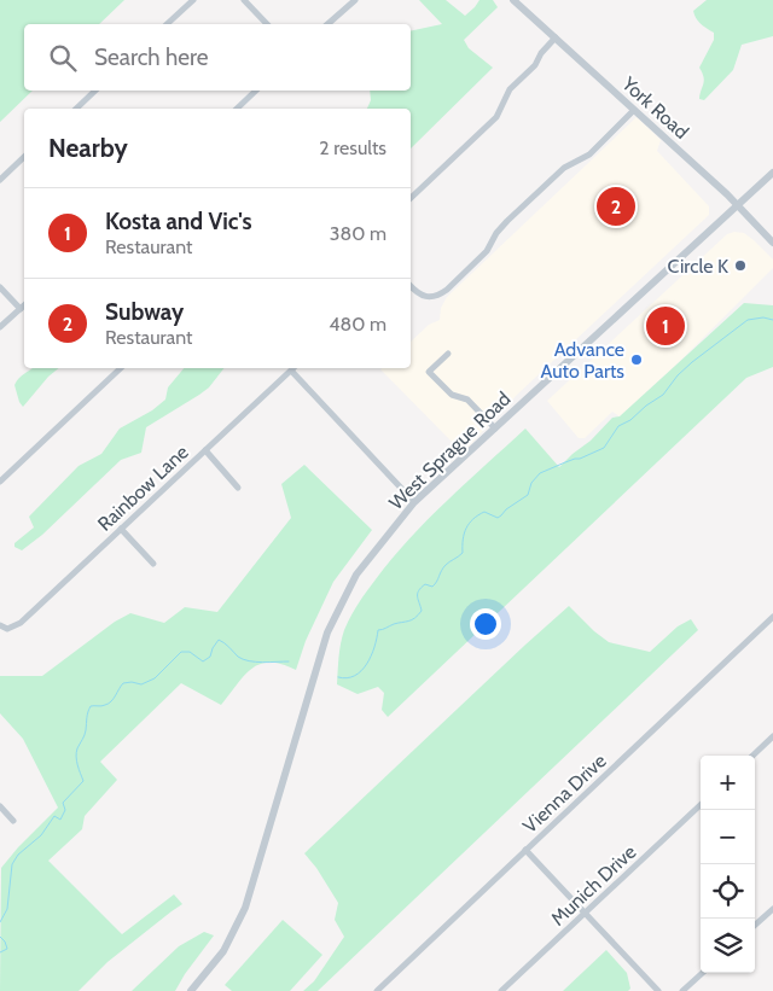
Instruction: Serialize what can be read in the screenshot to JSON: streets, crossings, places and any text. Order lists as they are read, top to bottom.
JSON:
{
  "streets": {
    "street": [
      "York Road",
      "West Sprague Road",
      "Rainbow Lane",
      "Vienna Drive",
      "Munich Drive"
    ]
  },
  "crossings": [
    ["York Road", "West Sprague Road"]
  ],
  "places": ["Circle K", "Advance Auto Parts"],
  "page": {
    "search": "Search here",
    "heading": ["Nearby", "2 results"],
    "pins": ["2", "1"],
    "list": [
      {
        "mark": "1",
        "name": "Kosta and Vic's",
        "note": "Restaurant",
        "value": "380 m"
      },
      {
        "mark": "2",
        "name": "Subway",
        "note": "Restaurant",
        "value": "480 m"
      }
    ],
    "map_buttons": ["+", "−"]
  }
}
